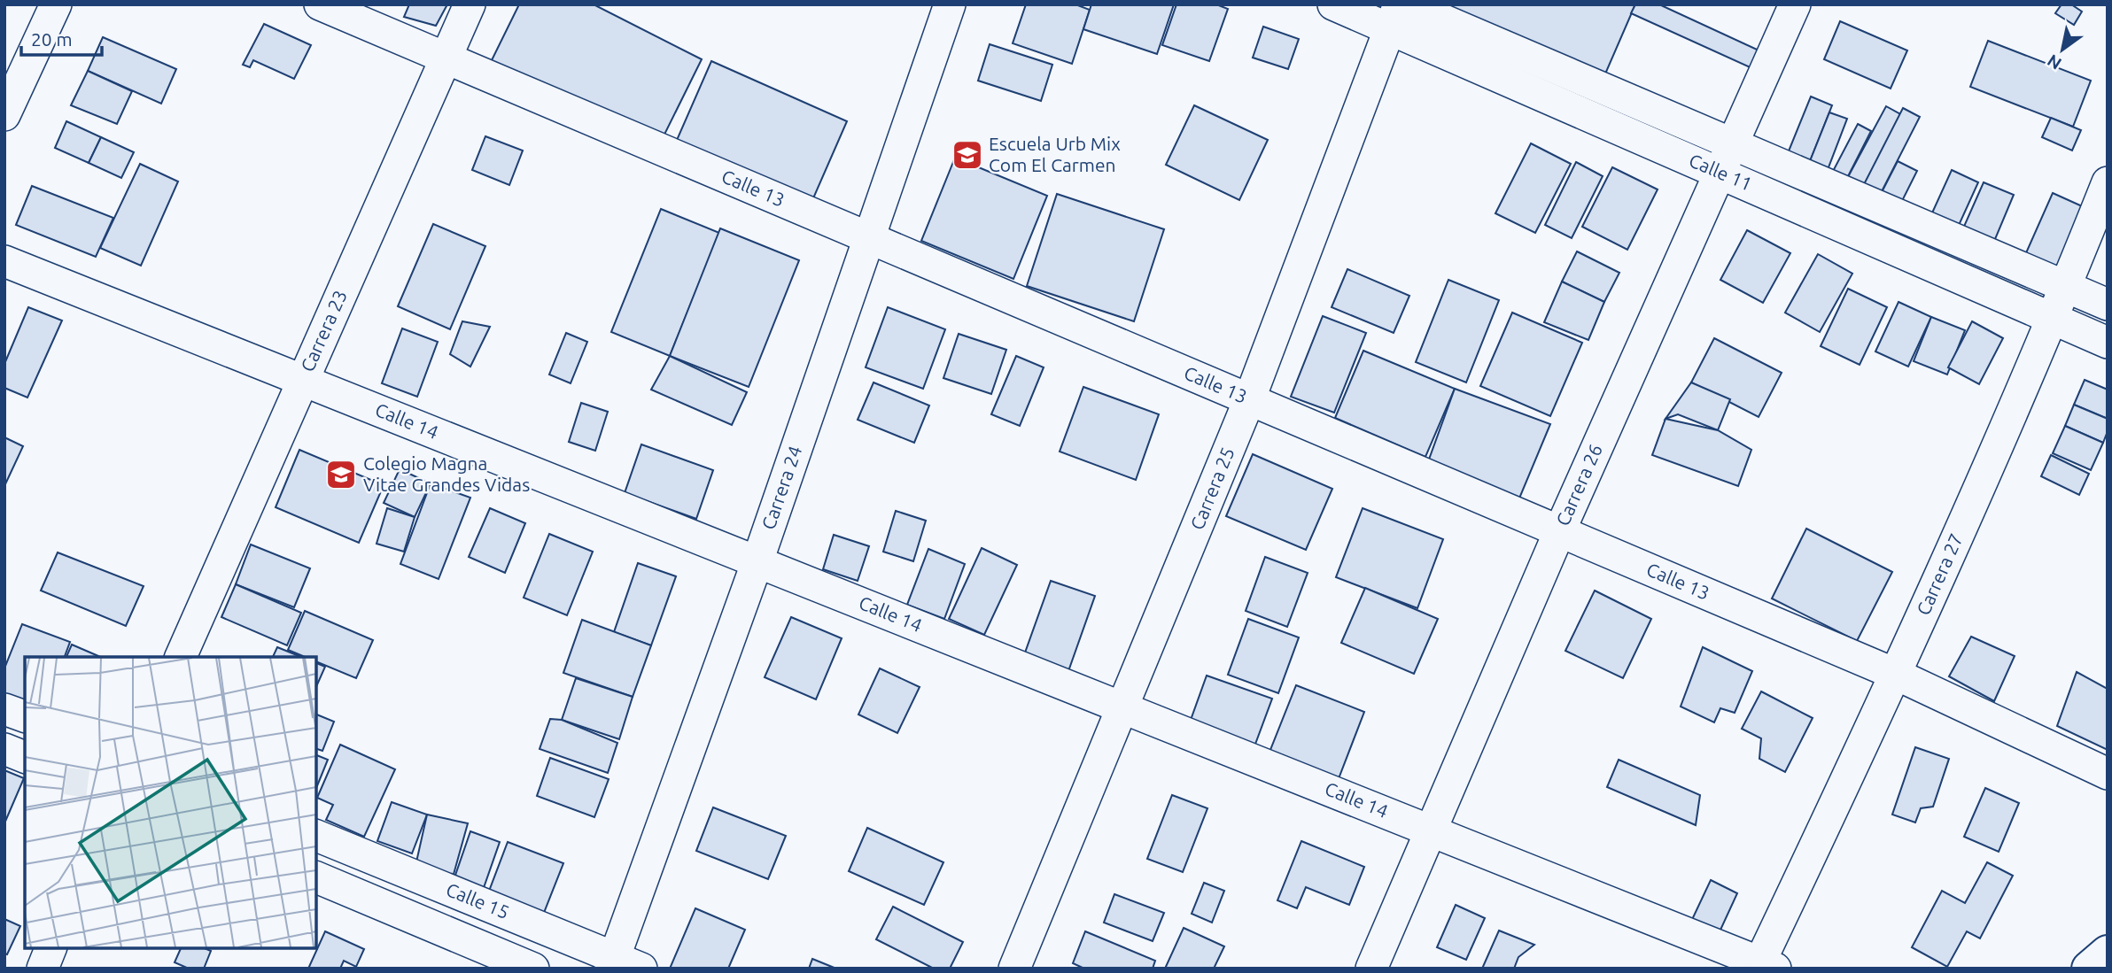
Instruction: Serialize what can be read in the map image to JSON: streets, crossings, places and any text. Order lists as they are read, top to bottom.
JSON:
{
  "streets": {
    "street": [
      "Calle 11",
      "Calle 13",
      "Carrera 23",
      "Calle 14",
      "Carrera 26",
      "Carrera 24",
      "Carrera 25",
      "Carrera 27",
      "Calle 15"
    ]
  },
  "crossings": [
    ["Calle 11", "Carrera 26"],
    ["Calle 11", "Carrera 25"],
    ["Calle 11", "Carrera 27"],
    ["Calle 13", "Carrera 23"],
    ["Calle 13", "Carrera 26"],
    ["Calle 13", "Carrera 24"],
    ["Calle 13", "Carrera 25"],
    ["Calle 13", "Carrera 27"],
    ["Carrera 23", "Calle 14"],
    ["Calle 14", "Carrera 26"],
    ["Calle 14", "Carrera 24"],
    ["Calle 14", "Carrera 25"],
    ["Calle 14", "Carrera 27"],
    ["Carrera 24", "Calle 15"]
  ],
  "places": {
    "school or university": ["Escuela Urb Mix Com El Carmen", "Colegio Magna Vitae Grandes Vidas"]
  },
  "scale_bar": "20 m",
  "north": "bottom left"
}
